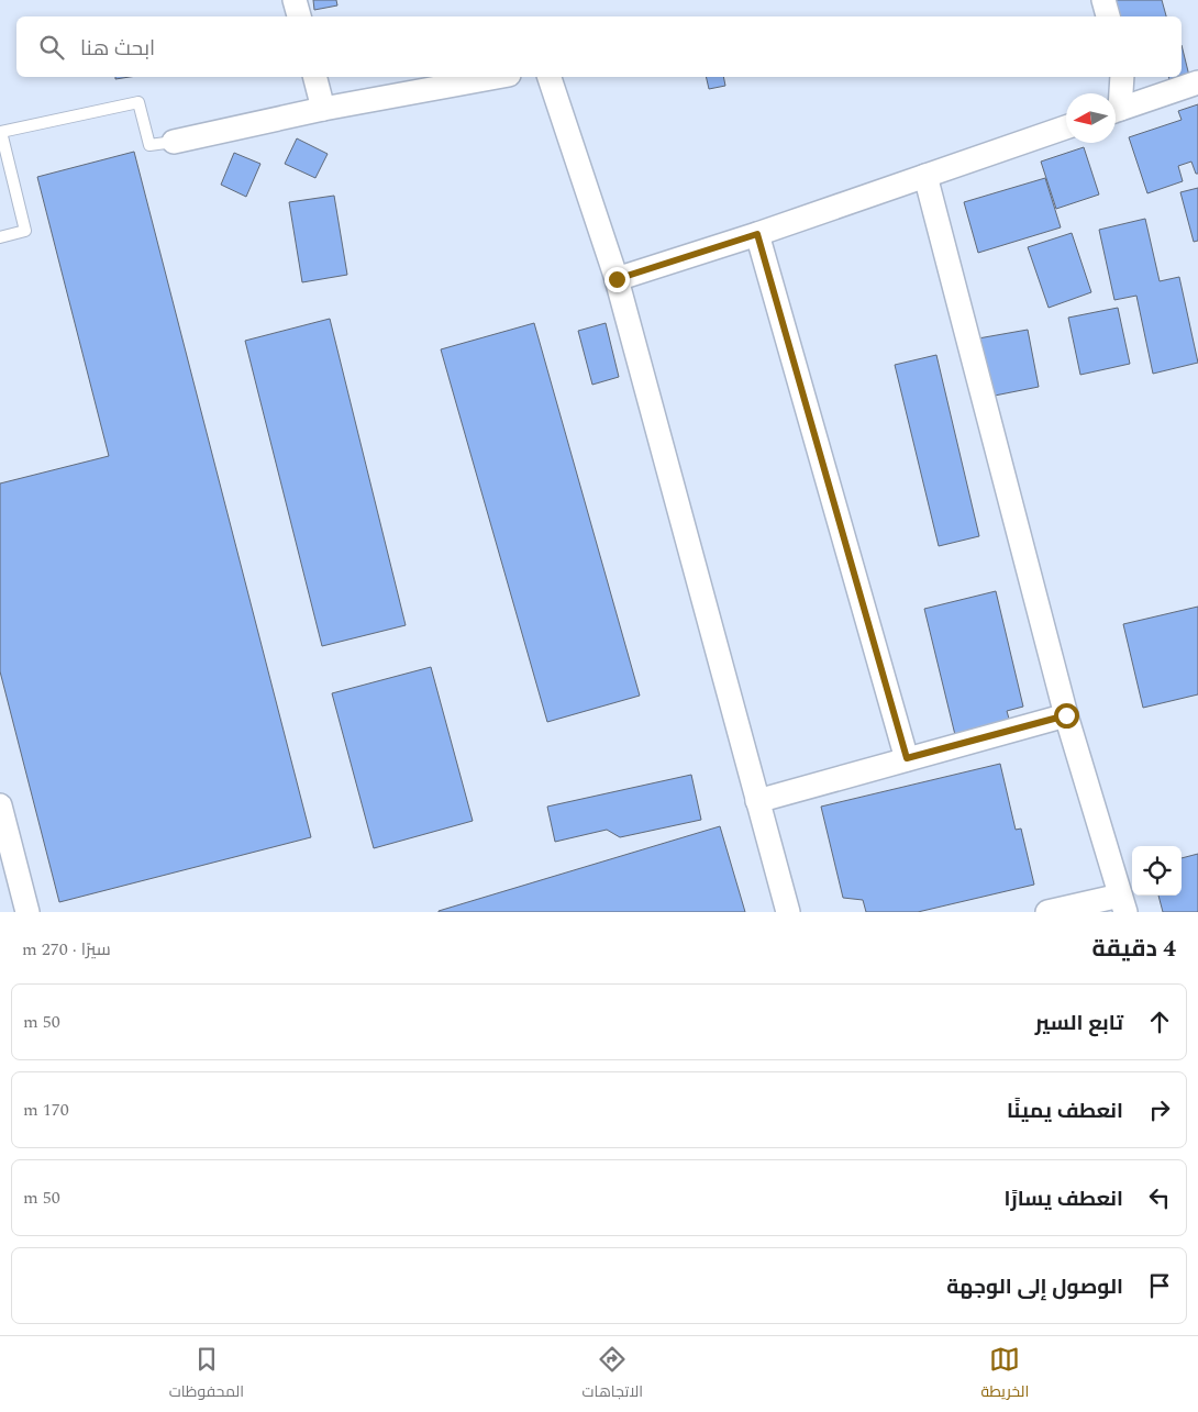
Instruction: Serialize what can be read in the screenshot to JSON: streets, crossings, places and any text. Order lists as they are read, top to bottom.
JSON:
{
  "north": "left",
  "page": {
    "search": "ابحث هنا",
    "heading": ["4 دقيقة", "سيرًا · 270 m"],
    "list": [
      ["تابع السير", "50 m"],
      ["انعطف يمينًا", "170 m"],
      ["انعطف يسارًا", "50 m"],
      "الوصول إلى الوجهة"
    ],
    "nav": ["الخريطة", "الاتجاهات", "المحفوظات"]
  }
}
